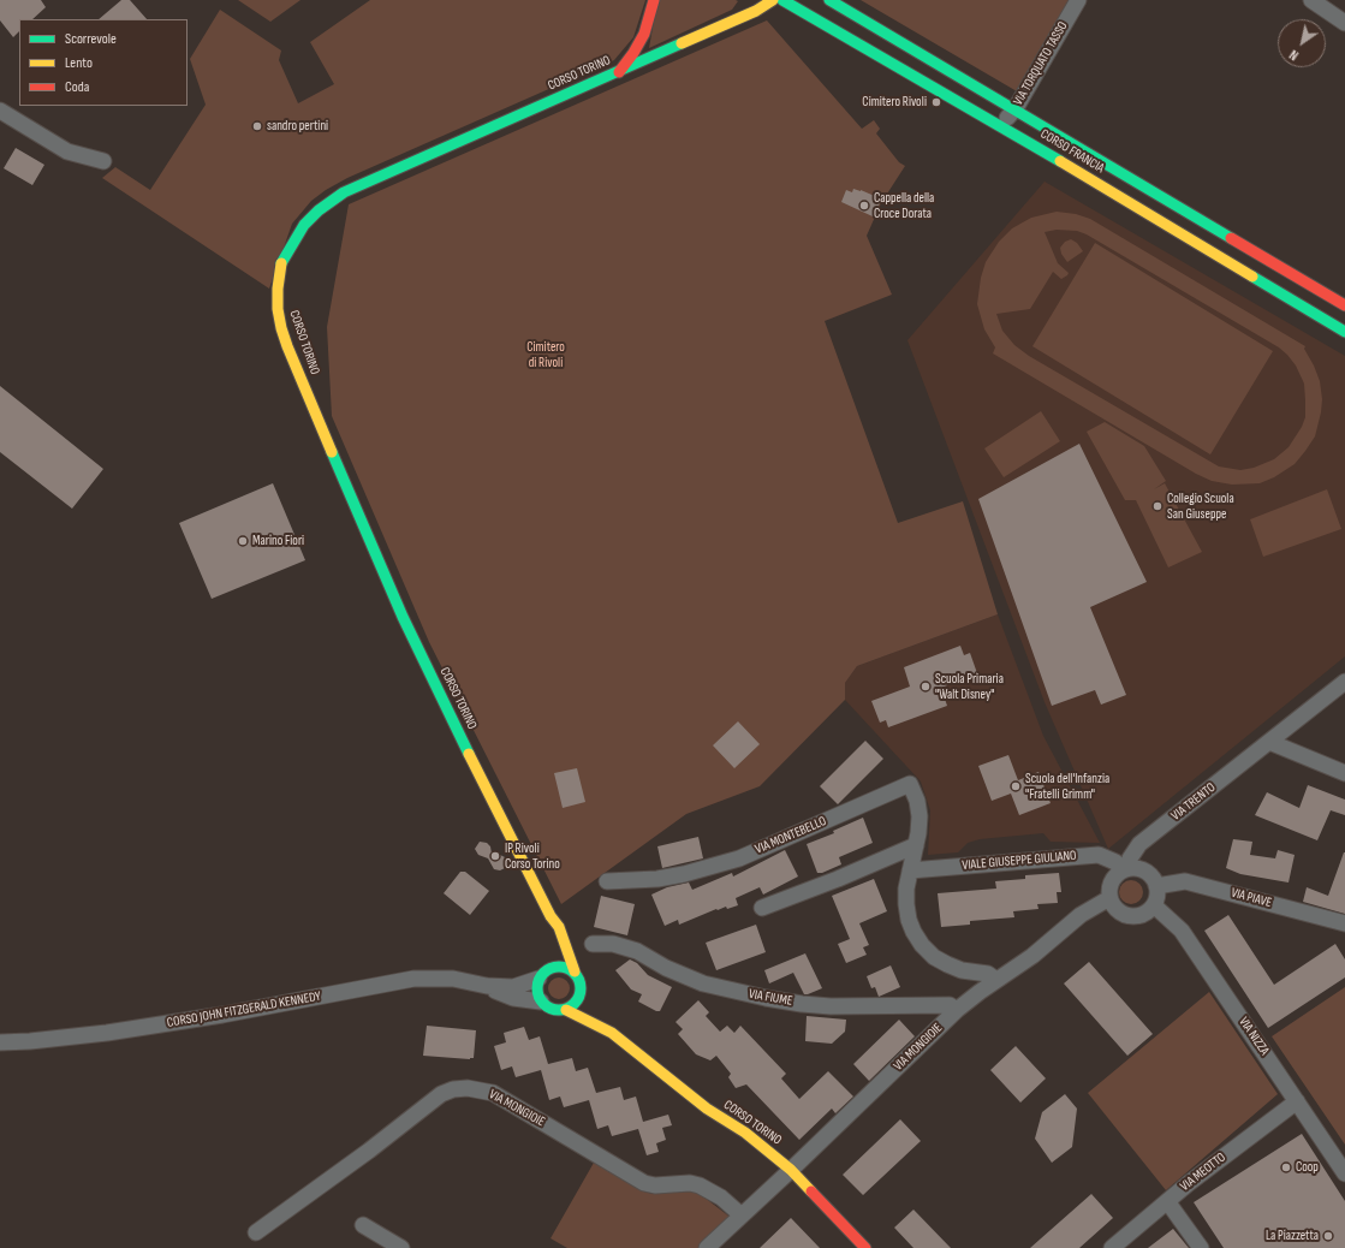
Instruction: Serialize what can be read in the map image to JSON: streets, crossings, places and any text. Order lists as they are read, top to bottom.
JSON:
{
  "streets": {
    "main road": ["CORSO TORINO", "CORSO FRANCIA"],
    "street": [
      "VIA TORQUATO TASSO",
      "VIA TRENTO",
      "VIA MONTEBELLO",
      "VIALE GIUSEPPE GIULIANO",
      "VIA PIAVE",
      "VIA FIUME",
      "CORSO JOHN FITZGERALD KENNEDY",
      "VIA NIZZA",
      "VIA MONGIOIE",
      "VIA MEOTTO"
    ]
  },
  "crossings": [
    ["VIA TORQUATO TASSO", "CORSO FRANCIA"],
    ["CORSO TORINO", "CORSO JOHN FITZGERALD KENNEDY"],
    ["CORSO TORINO", "VIA MONGIOIE"],
    ["VIA TRENTO", "VIALE GIUSEPPE GIULIANO"],
    ["VIA TRENTO", "VIA PIAVE"],
    ["VIA TRENTO", "VIA NIZZA"],
    ["VIA TRENTO", "VIA MONGIOIE"],
    ["VIA MONTEBELLO", "VIALE GIUSEPPE GIULIANO"],
    ["VIA MONTEBELLO", "VIA MONGIOIE"],
    ["VIALE GIUSEPPE GIULIANO", "VIA PIAVE"],
    ["VIALE GIUSEPPE GIULIANO", "VIA NIZZA"],
    ["VIALE GIUSEPPE GIULIANO", "VIA MONGIOIE"],
    ["VIA PIAVE", "VIA NIZZA"],
    ["VIA PIAVE", "VIA MONGIOIE"],
    ["VIA FIUME", "VIA MONGIOIE"],
    ["VIA NIZZA", "VIA MONGIOIE"],
    ["VIA NIZZA", "VIA MEOTTO"]
  ],
  "parks": ["Cimitero di Rivoli"],
  "places": [
    "Cimitero Rivoli",
    "sandro pertini",
    "Cappella della Croce Dorata",
    "Collegio Scuola San Giuseppe",
    "Marino Fiori",
    "Scuola Primaria \"Walt Disney\"",
    "Scuola dell'Infanzia \"Fratelli Grimm\"",
    "IP Rivoli Corso Torino",
    "Coop",
    "La Piazzetta"
  ],
  "legend": ["Scorrevole", "Lento", "Coda"],
  "north": "bottom left"
}
